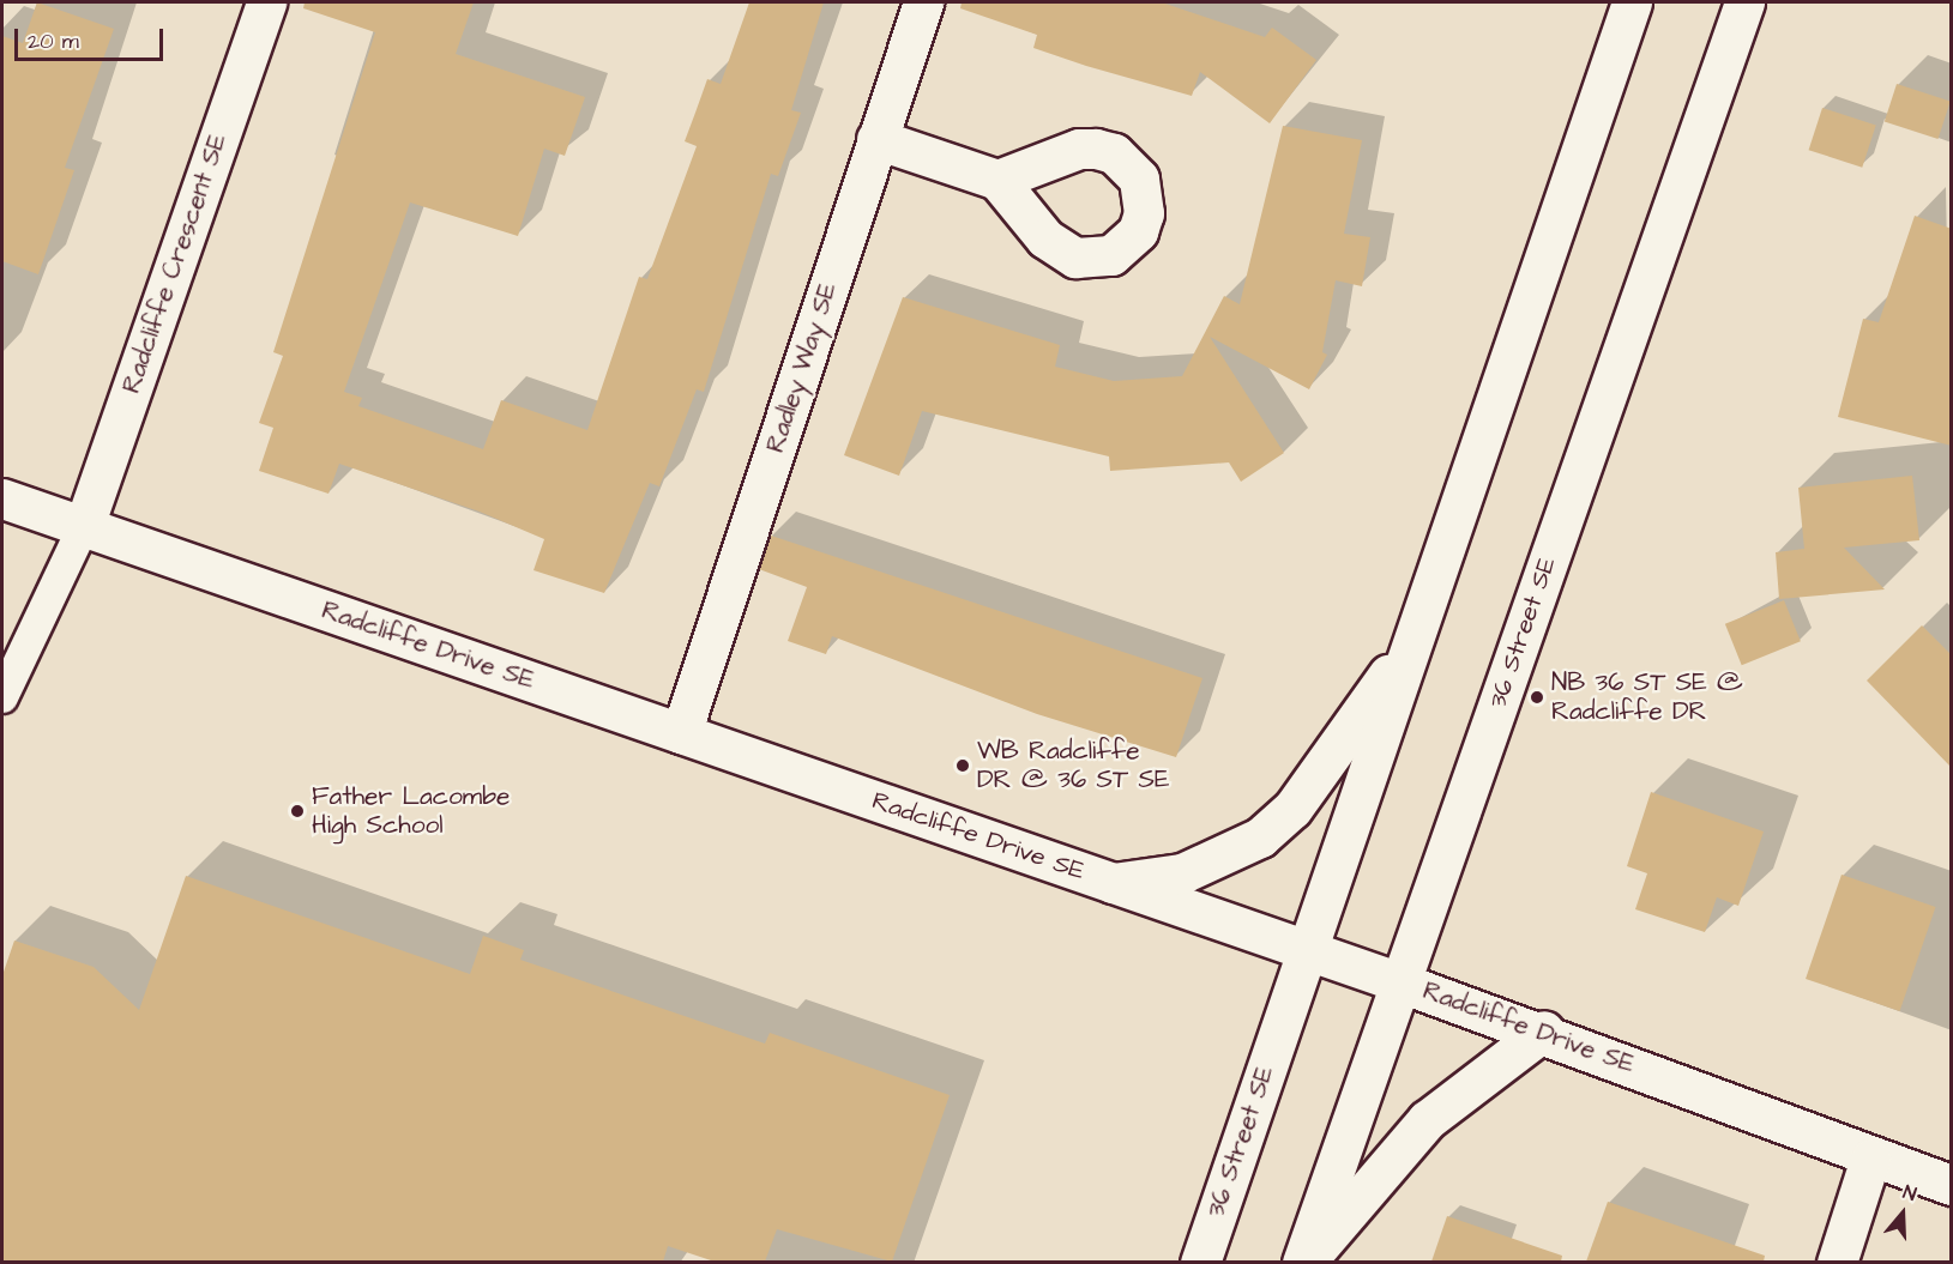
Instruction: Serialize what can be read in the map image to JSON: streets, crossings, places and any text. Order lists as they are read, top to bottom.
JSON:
{
  "streets": {
    "street": [
      "Radcliffe Crescent SE",
      "Radley Way SE",
      "36 Street SE",
      "Radcliffe Drive SE"
    ]
  },
  "crossings": [
    ["Radcliffe Crescent SE", "Radcliffe Drive SE"],
    ["Radley Way SE", "Radcliffe Drive SE"],
    ["36 Street SE", "Radcliffe Drive SE"]
  ],
  "places": ["NB 36 ST SE @ Radcliffe DR", "WB Radcliffe DR @ 36 ST SE", "Father Lacombe High School"],
  "scale_bar": "20 m",
  "north": "top"
}
